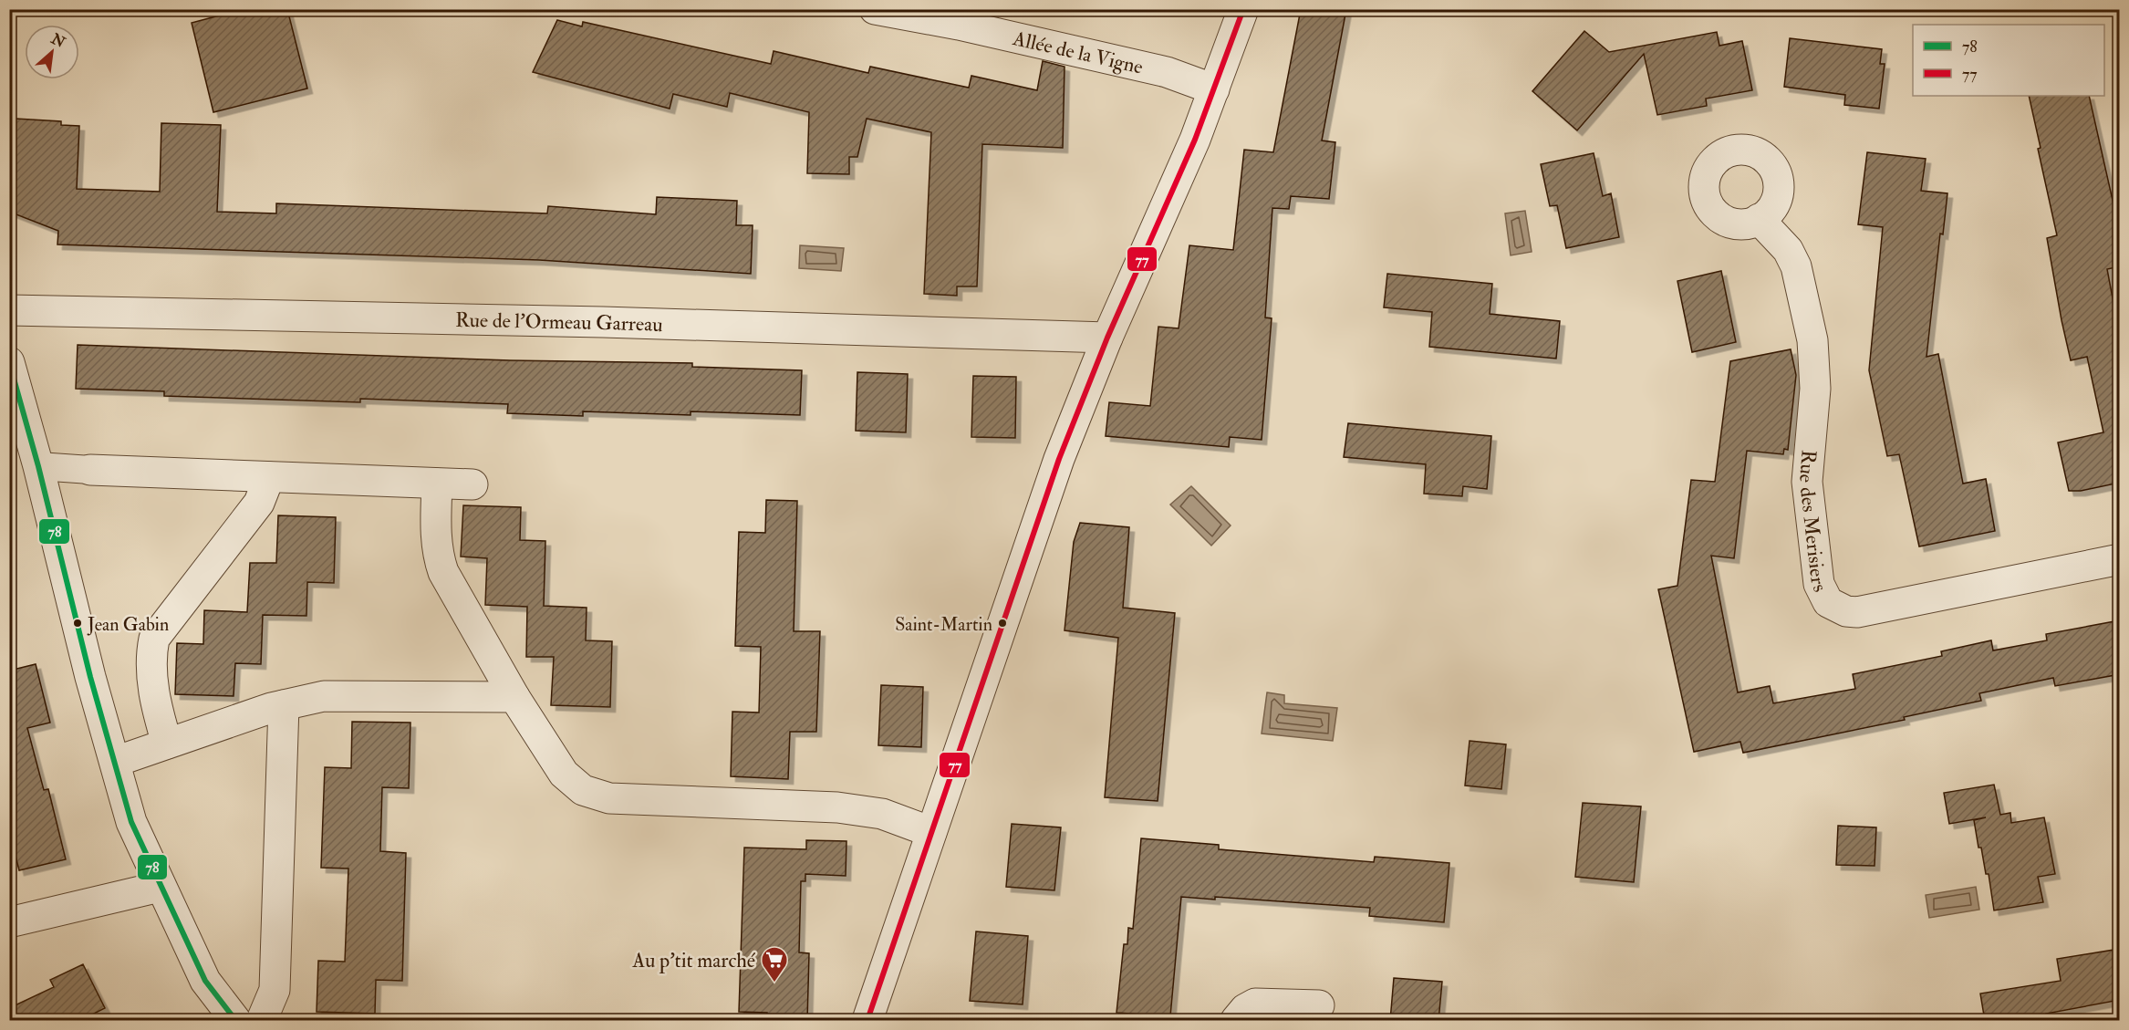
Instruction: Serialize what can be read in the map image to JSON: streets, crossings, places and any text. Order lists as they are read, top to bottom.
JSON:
{
  "streets": {
    "street": ["Allée de la Vigne", "Rue de l'Ormeau Garreau", "Rue des Merisiers"]
  },
  "places": {
    "other": ["Jean Gabin", "Saint-Martin"],
    "supermarket": ["Au p'tit marché"]
  },
  "lines": ["transit line 77", "transit line 78"],
  "legend": ["78", "77"],
  "north": "top right"
}
